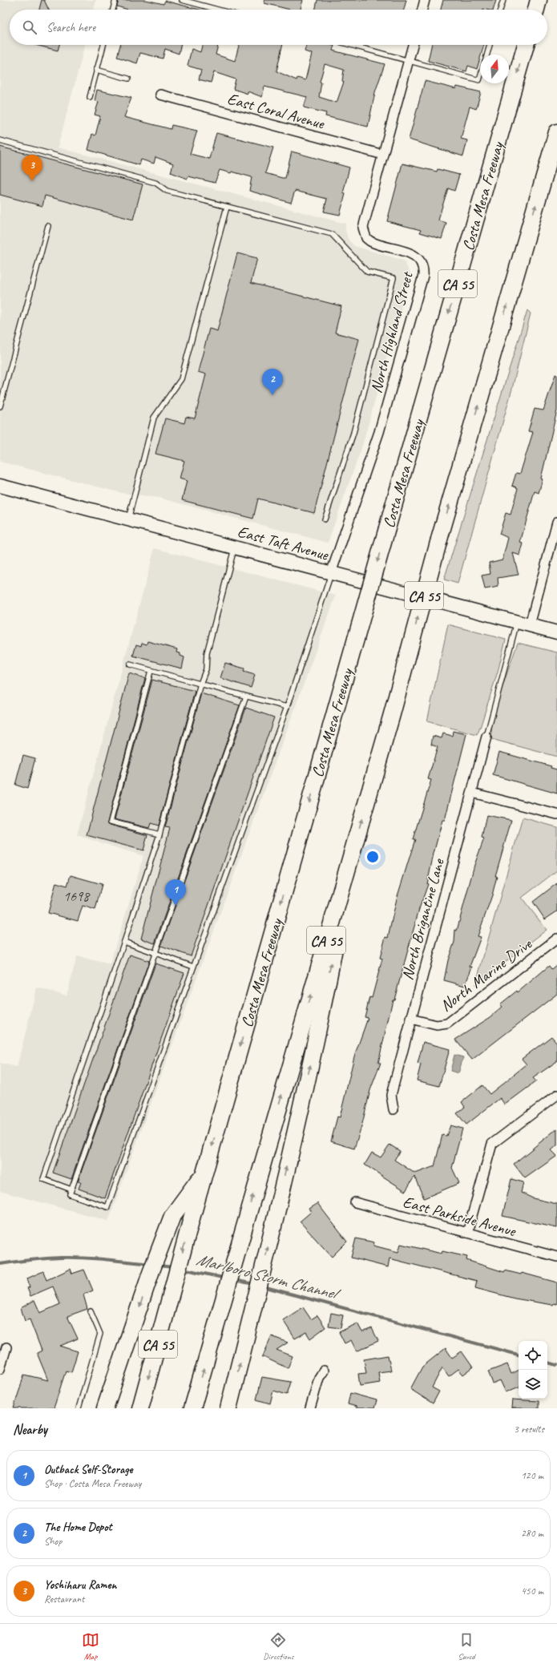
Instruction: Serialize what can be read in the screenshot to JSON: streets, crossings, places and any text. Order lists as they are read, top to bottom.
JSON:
{
  "streets": {
    "highway": ["Costa Mesa Freeway", "CA 55"],
    "main road": ["East Taft Avenue"],
    "street": [
      "East Coral Avenue",
      "North Highland Street",
      "North Brigantine Lane",
      "North Marine Drive",
      "East Parkside Avenue"
    ]
  },
  "crossings": [
    ["East Coral Avenue", "North Highland Street"],
    ["North Highland Street", "East Taft Avenue"],
    ["North Brigantine Lane", "North Marine Drive"]
  ],
  "water": ["Marlboro Storm Channel"],
  "house_numbers": ["1698"],
  "north": "top",
  "page": {
    "search": "Search here",
    "pins": ["3", "2", "1"],
    "heading": ["Nearby", "3 results"],
    "list": [
      {
        "mark": "1",
        "name": "Outback Self-Storage",
        "note": "Shop · Costa Mesa Freeway",
        "value": "120 m"
      },
      {
        "mark": "2",
        "name": "The Home Depot",
        "note": "Shop",
        "value": "280 m"
      },
      {
        "mark": "3",
        "name": "Yoshiharu Ramen",
        "note": "Restaurant",
        "value": "450 m"
      }
    ],
    "nav": ["Map", "Directions", "Saved"]
  }
}
